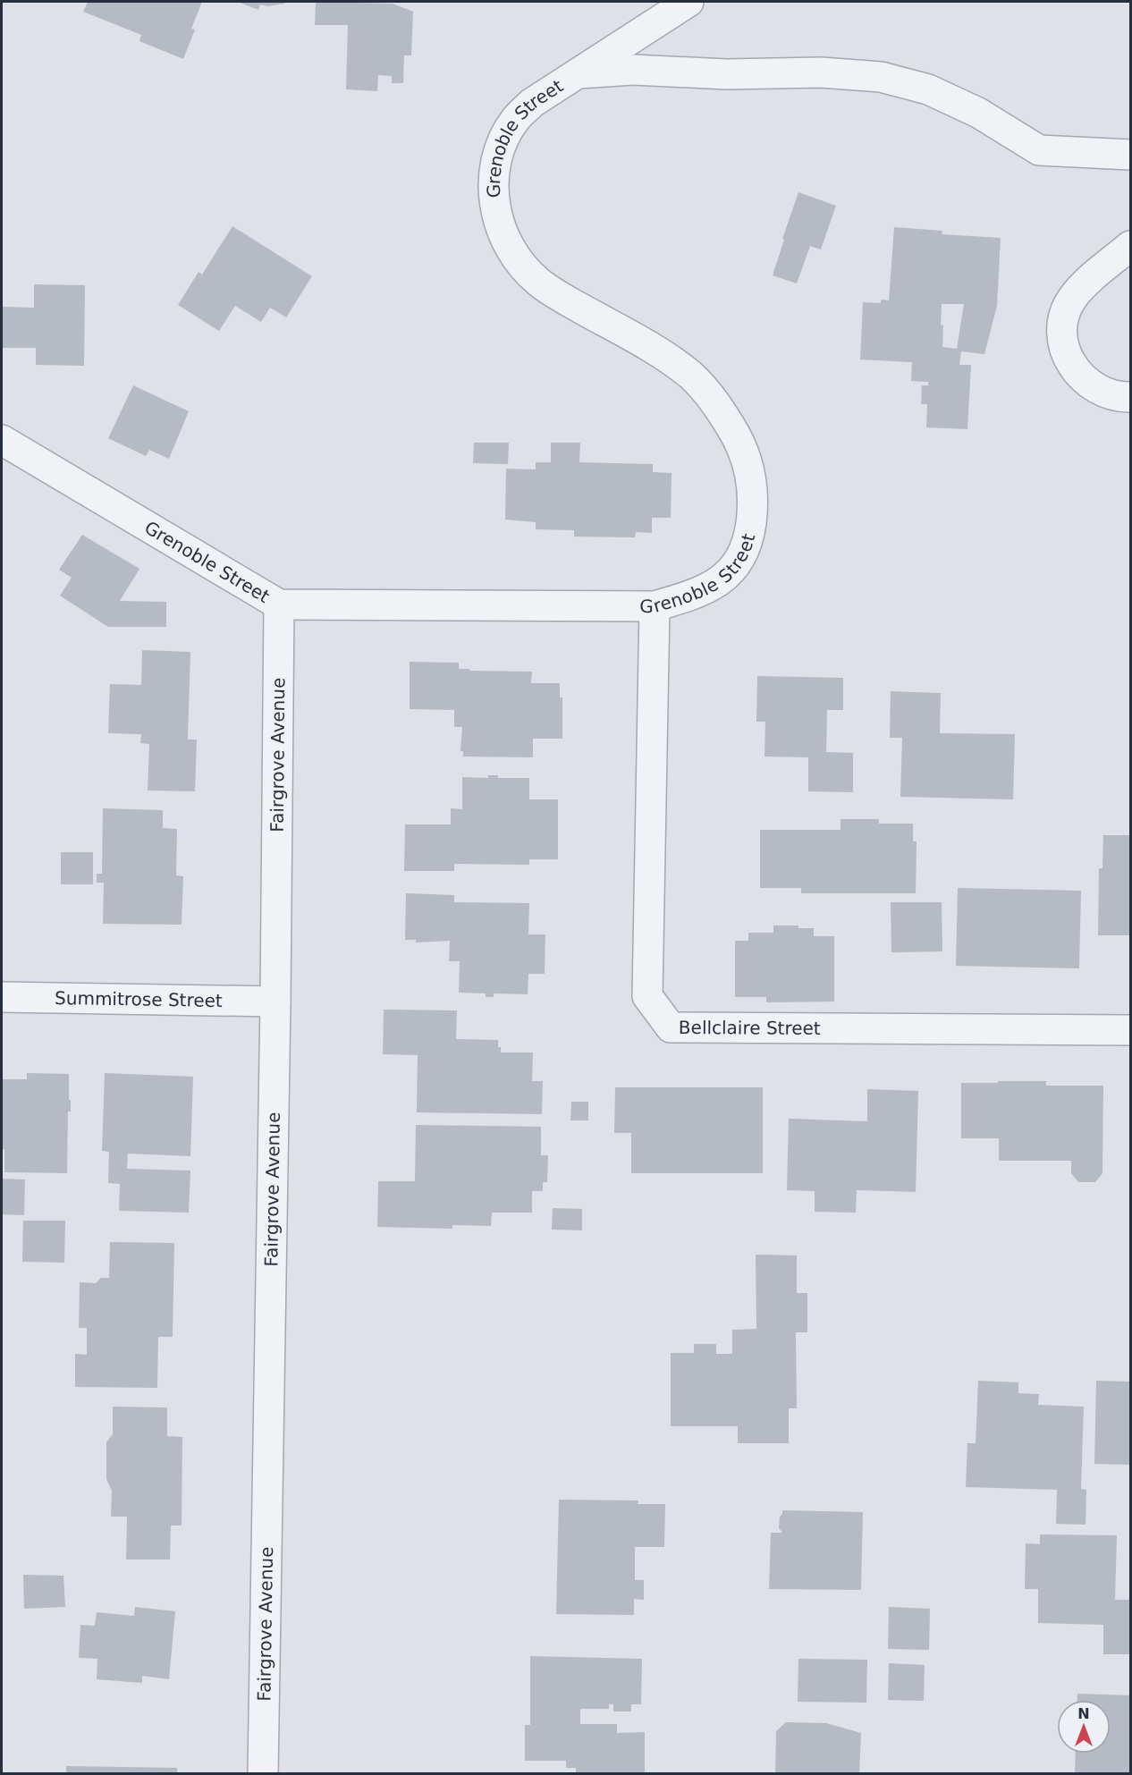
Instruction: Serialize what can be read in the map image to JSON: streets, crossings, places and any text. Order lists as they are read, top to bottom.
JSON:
{
  "streets": {
    "street": [
      "Grenoble Street",
      "Fairgrove Avenue",
      "Summitrose Street",
      "Bellclaire Street"
    ]
  },
  "crossings": [
    ["Grenoble Street", "Fairgrove Avenue"],
    ["Grenoble Street", "Bellclaire Street"],
    ["Fairgrove Avenue", "Summitrose Street"]
  ],
  "north": "top"
}
